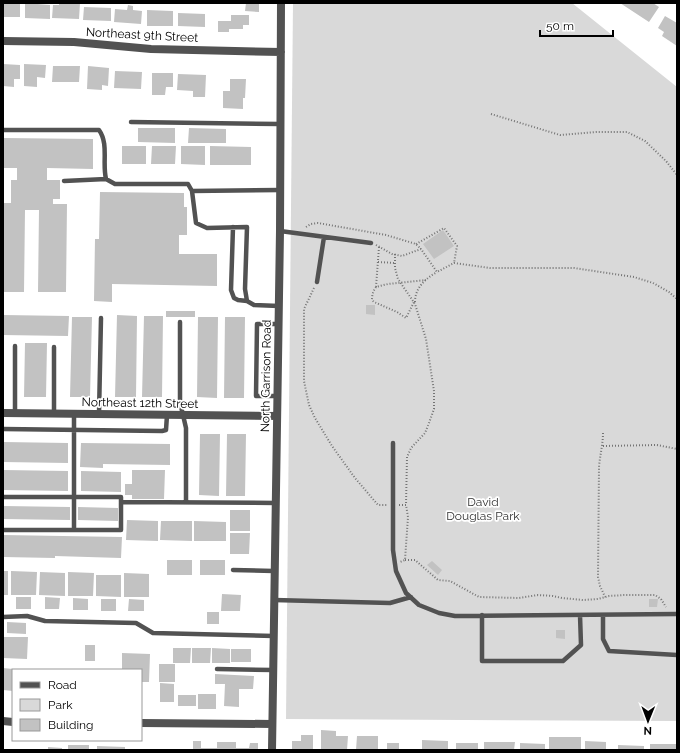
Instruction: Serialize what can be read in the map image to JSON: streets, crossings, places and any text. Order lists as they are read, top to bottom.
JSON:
{
  "streets": {
    "street": ["Northeast 9th Street", "North Garrison Road", "Northeast 12th Street"]
  },
  "crossings": [
    ["Northeast 9th Street", "North Garrison Road"],
    ["North Garrison Road", "Northeast 12th Street"]
  ],
  "parks": ["David Douglas Park"],
  "legend": ["Road", "Park", "Building"],
  "scale_bar": "50 m",
  "north": "bottom"
}
